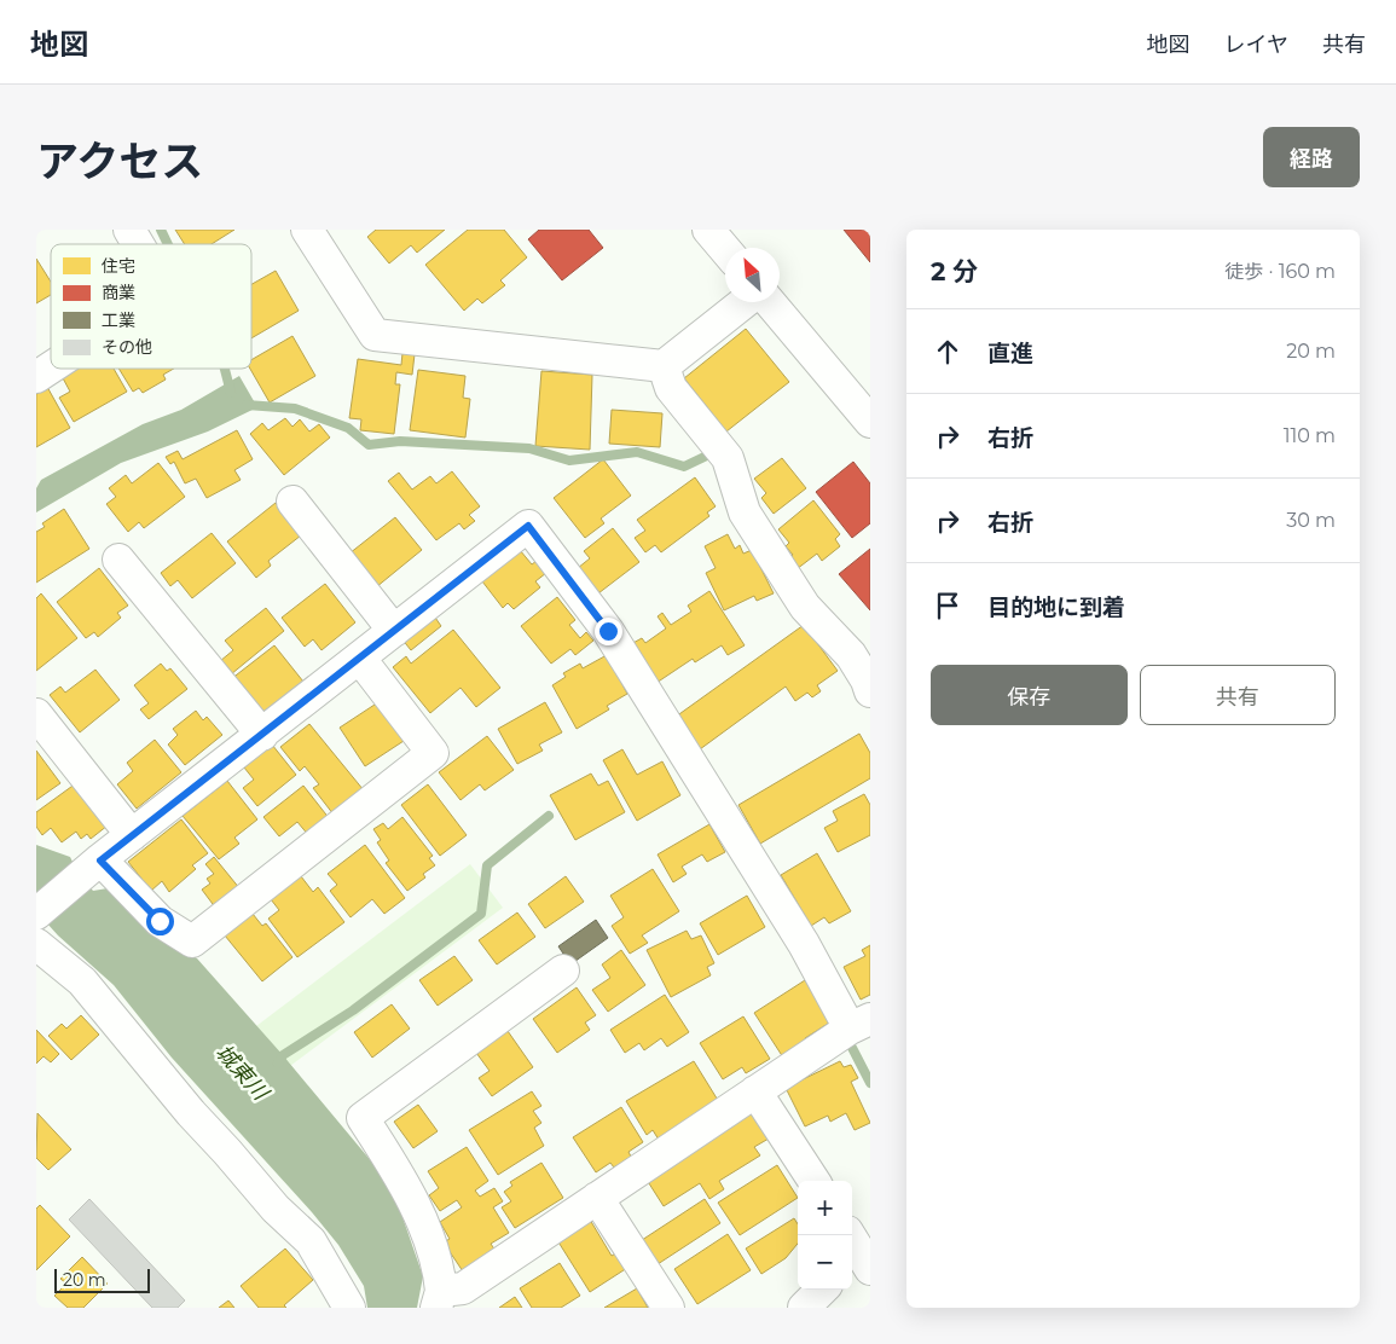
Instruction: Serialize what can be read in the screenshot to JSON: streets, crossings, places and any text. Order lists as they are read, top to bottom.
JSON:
{
  "water": ["城東川"],
  "legend": [
    "住宅",
    "商業",
    "工業",
    "その他"
  ],
  "scale_bar": "20 m",
  "north": "top left",
  "page": {
    "header": "地図",
    "nav": ["地図", "レイヤ", "共有"],
    "title": "アクセス",
    "buttons": [
      "経路",
      ["保存", "共有"]
    ],
    "heading": ["2 分", "徒歩 · 160 m"],
    "list": [
      ["直進", "20 m"],
      ["右折", "110 m"],
      ["右折", "30 m"],
      "目的地に到着"
    ],
    "map_buttons": ["+", "−"],
    "scale": "20 m"
  }
}
